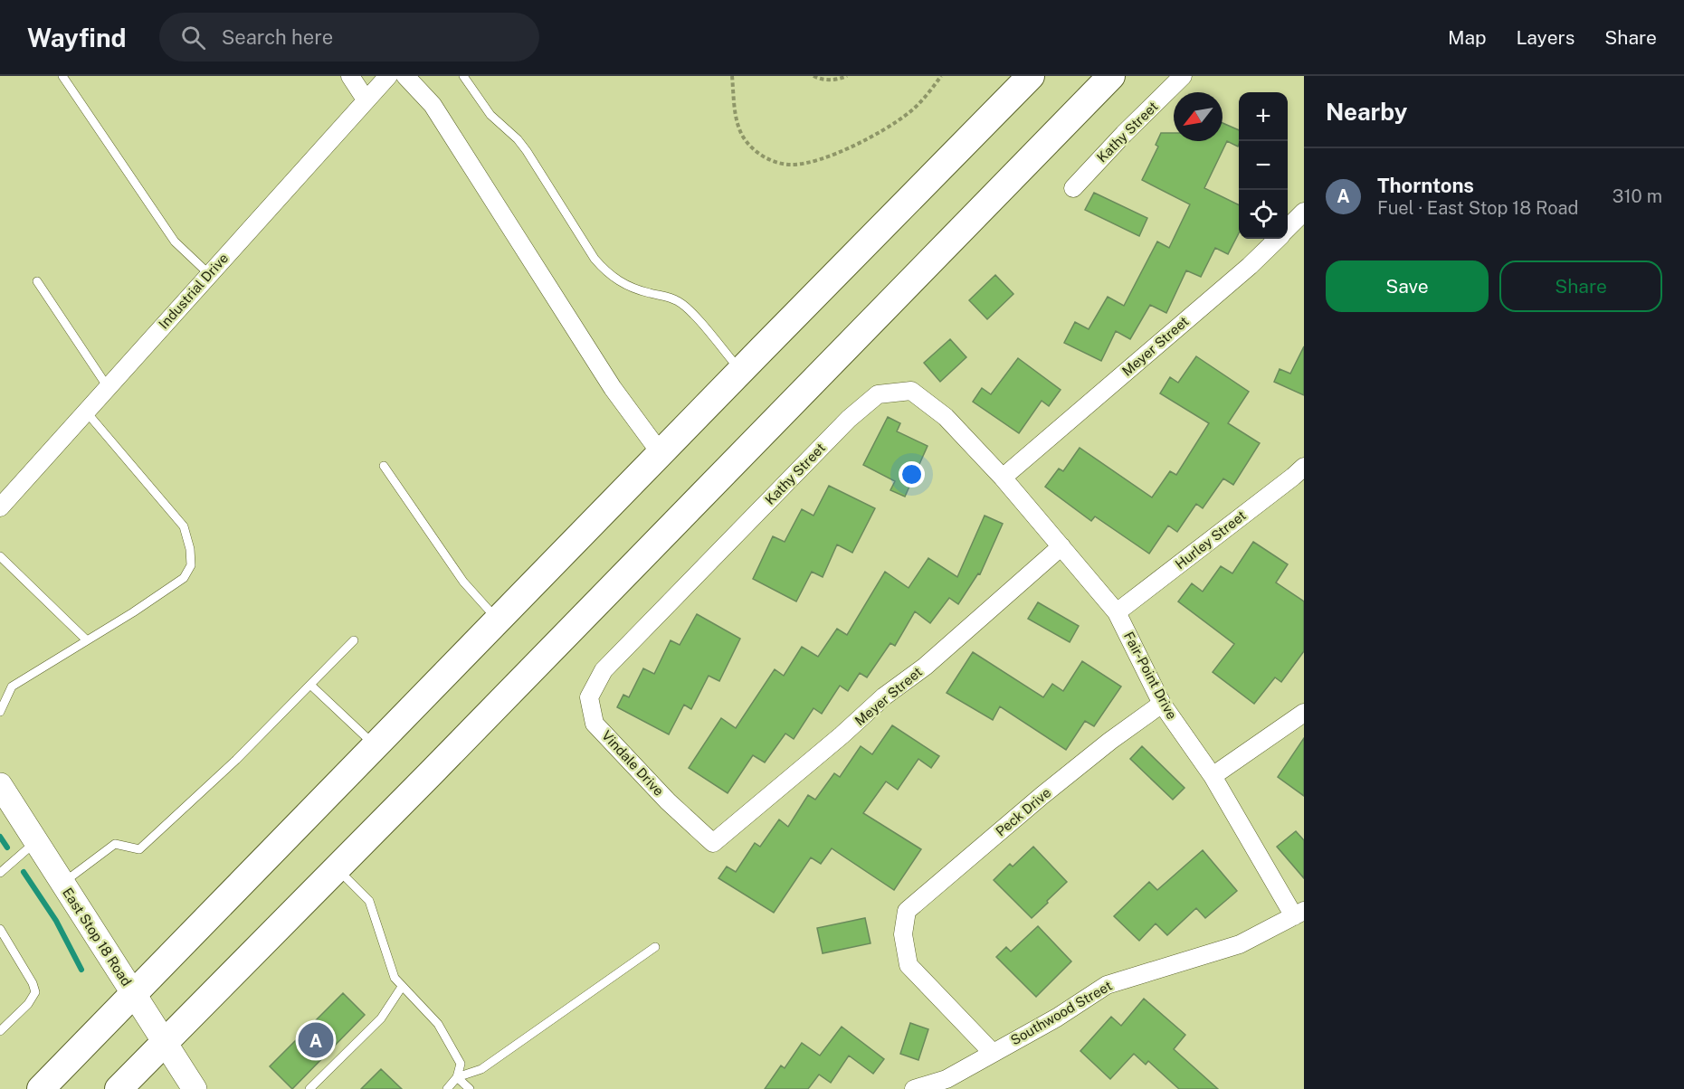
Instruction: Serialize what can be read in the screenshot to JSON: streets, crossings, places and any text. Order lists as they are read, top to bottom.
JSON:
{
  "streets": {
    "street": [
      "Kathy Street",
      "Industrial Drive",
      "Meyer Street",
      "Hurley Street",
      "Fair-Point Drive",
      "Vindale Drive",
      "Peck Drive",
      "East Stop 18 Road",
      "Southwood Street"
    ]
  },
  "crossings": [
    ["Kathy Street", "Meyer Street"],
    ["Kathy Street", "Fair-Point Drive"],
    ["Kathy Street", "Vindale Drive"],
    ["Meyer Street", "Fair-Point Drive"],
    ["Meyer Street", "Vindale Drive"],
    ["Hurley Street", "Fair-Point Drive"],
    ["Fair-Point Drive", "Peck Drive"],
    ["Fair-Point Drive", "Southwood Street"],
    ["Peck Drive", "Southwood Street"]
  ],
  "north": "bottom left",
  "page": {
    "header": "Wayfind",
    "search": "Search here",
    "nav": ["Map", "Layers", "Share"],
    "heading": "Nearby",
    "map_buttons": ["+", "−"],
    "list": [
      {
        "mark": "A",
        "name": "Thorntons",
        "note": "Fuel · East Stop 18 Road",
        "value": "310 m"
      }
    ],
    "buttons": ["Save", "Share"],
    "pins": "A"
  }
}
